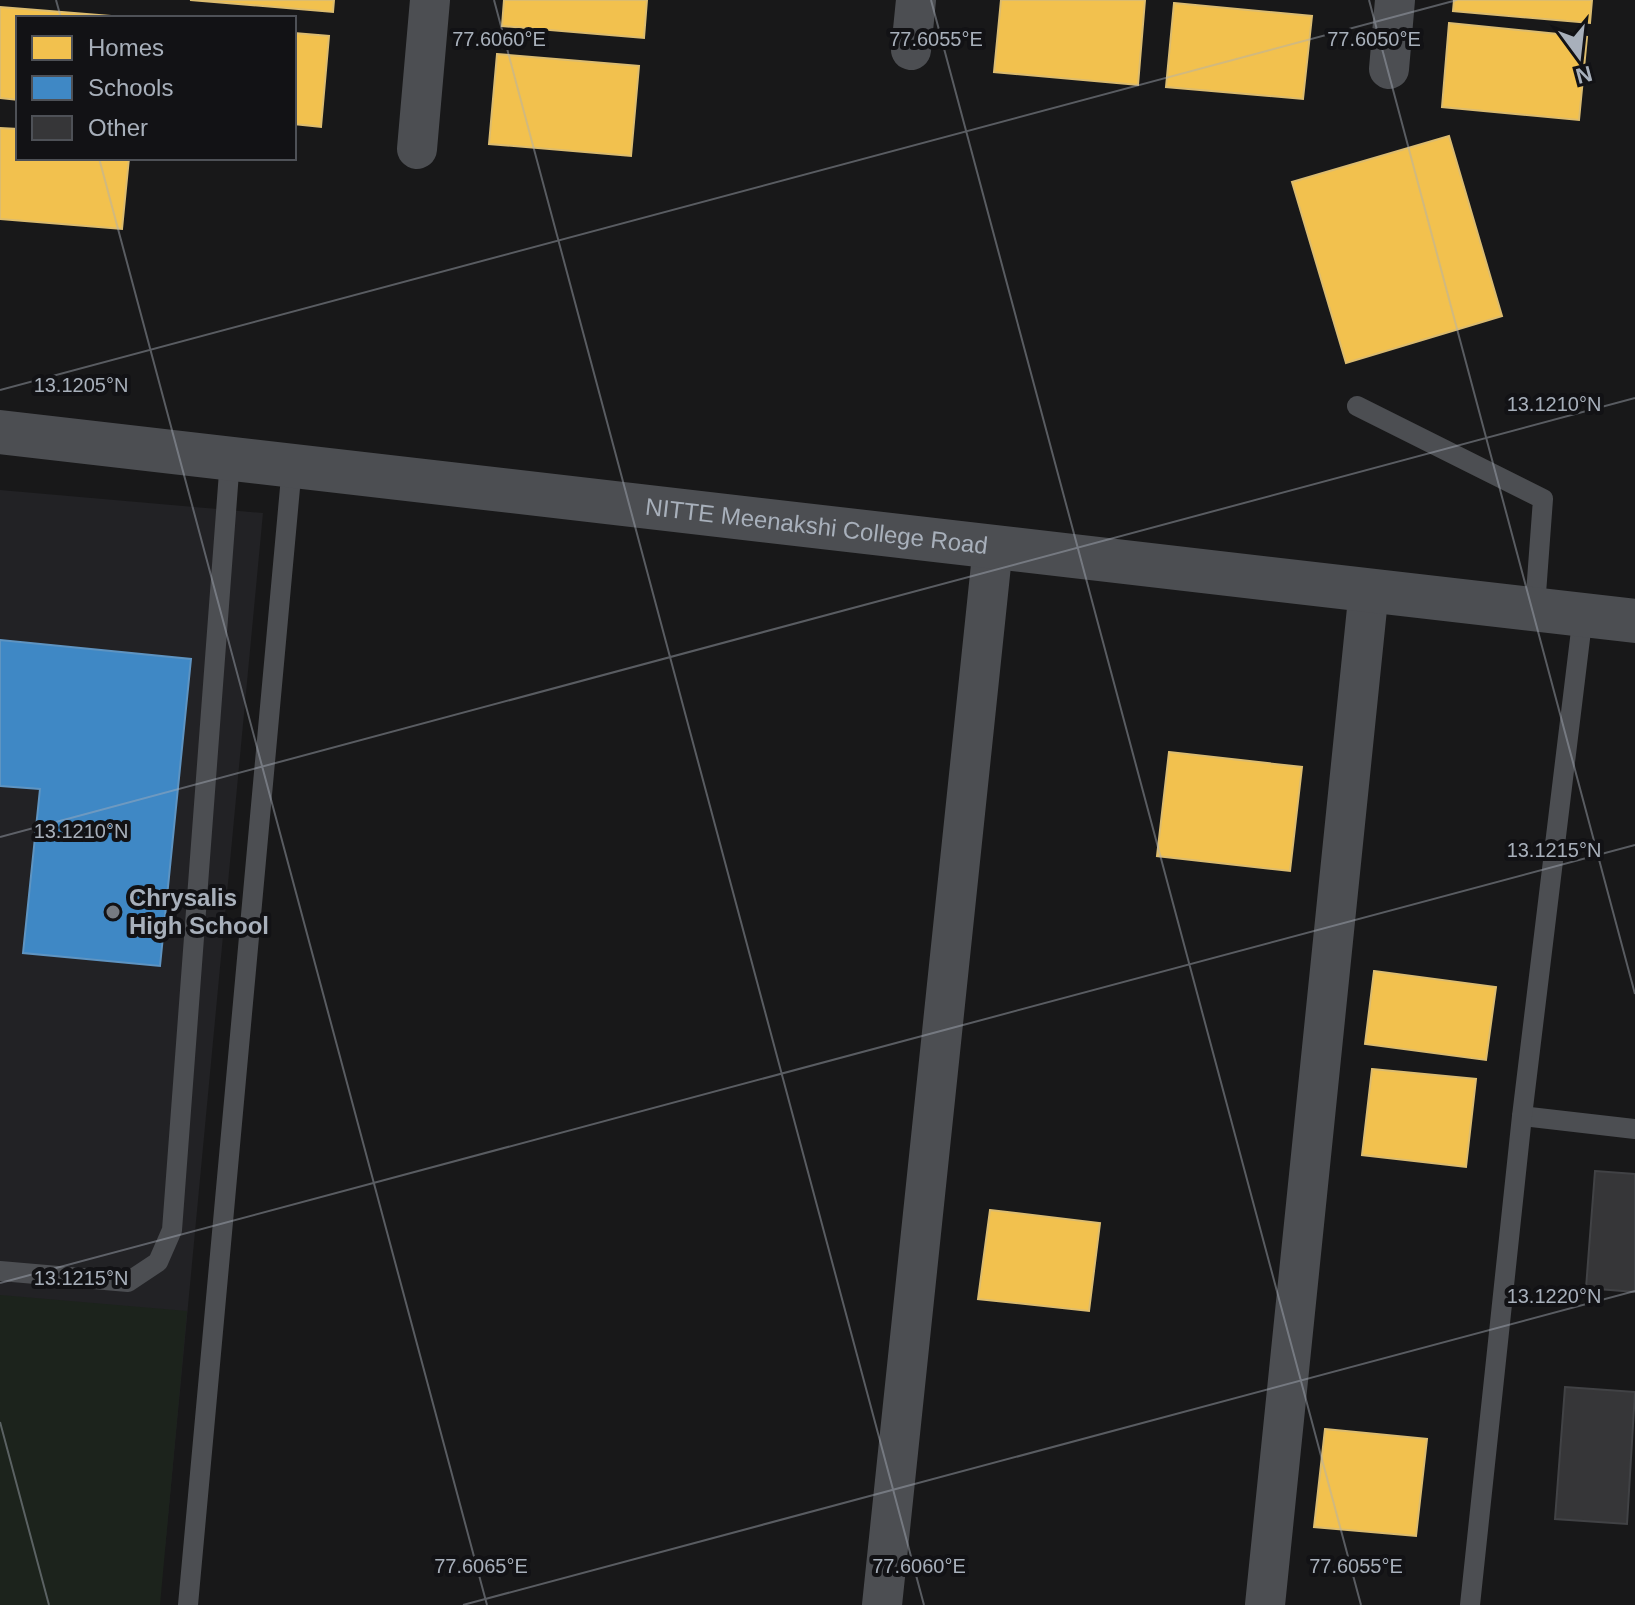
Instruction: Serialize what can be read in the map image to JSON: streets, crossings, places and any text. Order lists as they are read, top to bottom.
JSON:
{
  "streets": {
    "street": ["NITTE Meenakshi College Road"]
  },
  "places": ["Chrysalis High School"],
  "legend": ["Homes", "Schools", "Other"],
  "north": "bottom",
  "coordinates": [
    "77.6060°E",
    "77.6055°E",
    "77.6050°E",
    "13.1205°N",
    "13.1210°N",
    "13.1215°N",
    "13.1220°N",
    "77.6065°E"
  ]
}
